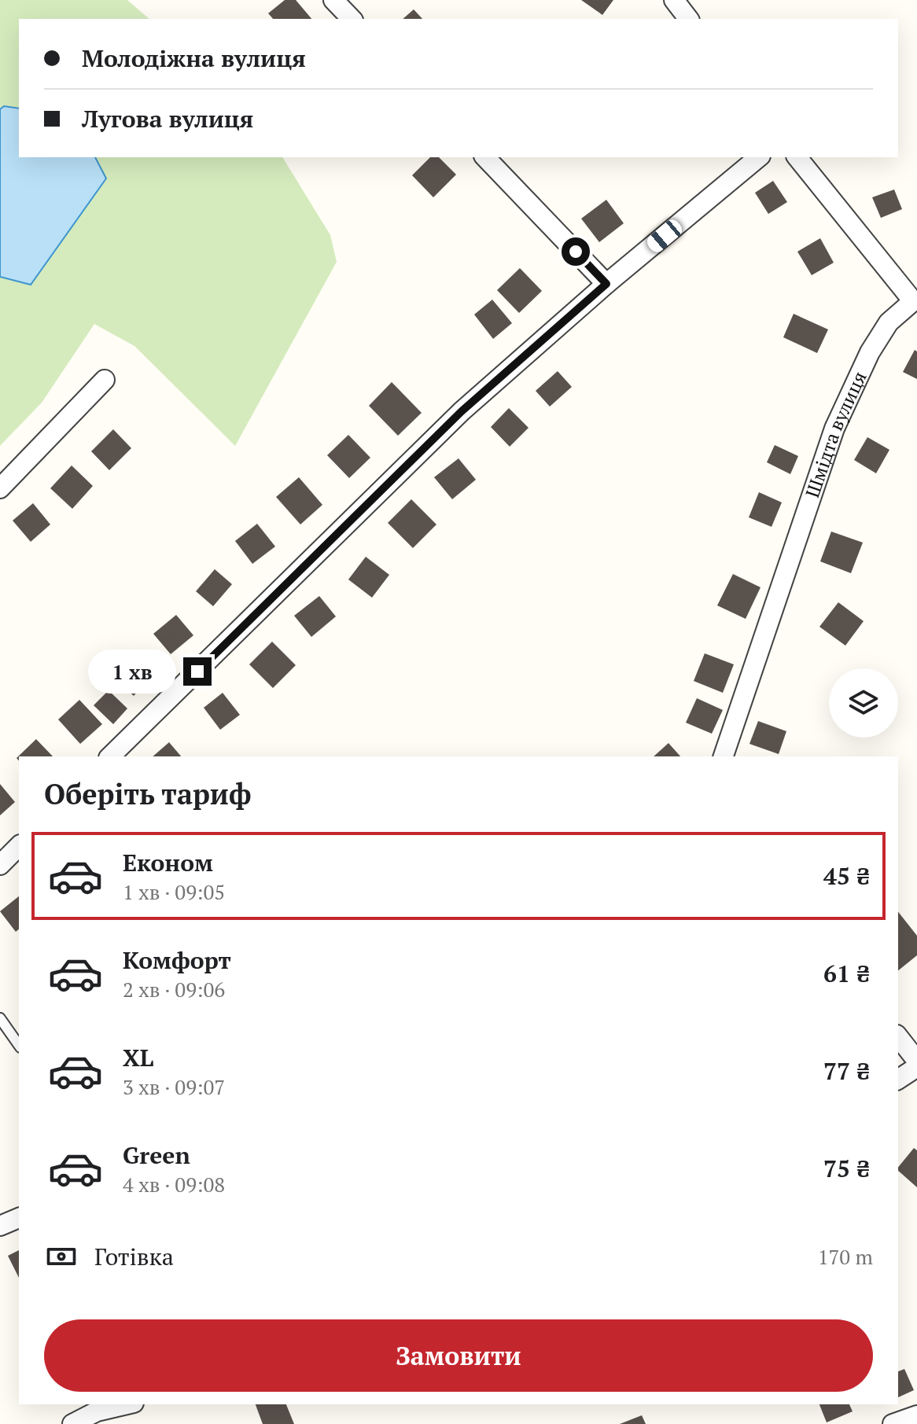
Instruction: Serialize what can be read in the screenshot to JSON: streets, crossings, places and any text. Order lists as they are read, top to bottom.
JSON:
{
  "streets": {
    "street": ["Шмідта вулиця"]
  },
  "page": {
    "banner": ["Молодіжна вулиця", "Лугова вулиця"],
    "bubble": "1 хв",
    "heading": "Оберіть тариф",
    "list": [
      {
        "name": "Економ",
        "note": "1 хв · 09:05",
        "value": "45 ₴"
      },
      {
        "name": "Комфорт",
        "note": "2 хв · 09:06",
        "value": "61 ₴"
      },
      {
        "name": "XL",
        "note": "3 хв · 09:07",
        "value": "77 ₴"
      },
      {
        "name": "Green",
        "note": "4 хв · 09:08",
        "value": "75 ₴"
      }
    ],
    "pay": ["Готівка", "170 m"],
    "buttons": "Замовити"
  }
}
